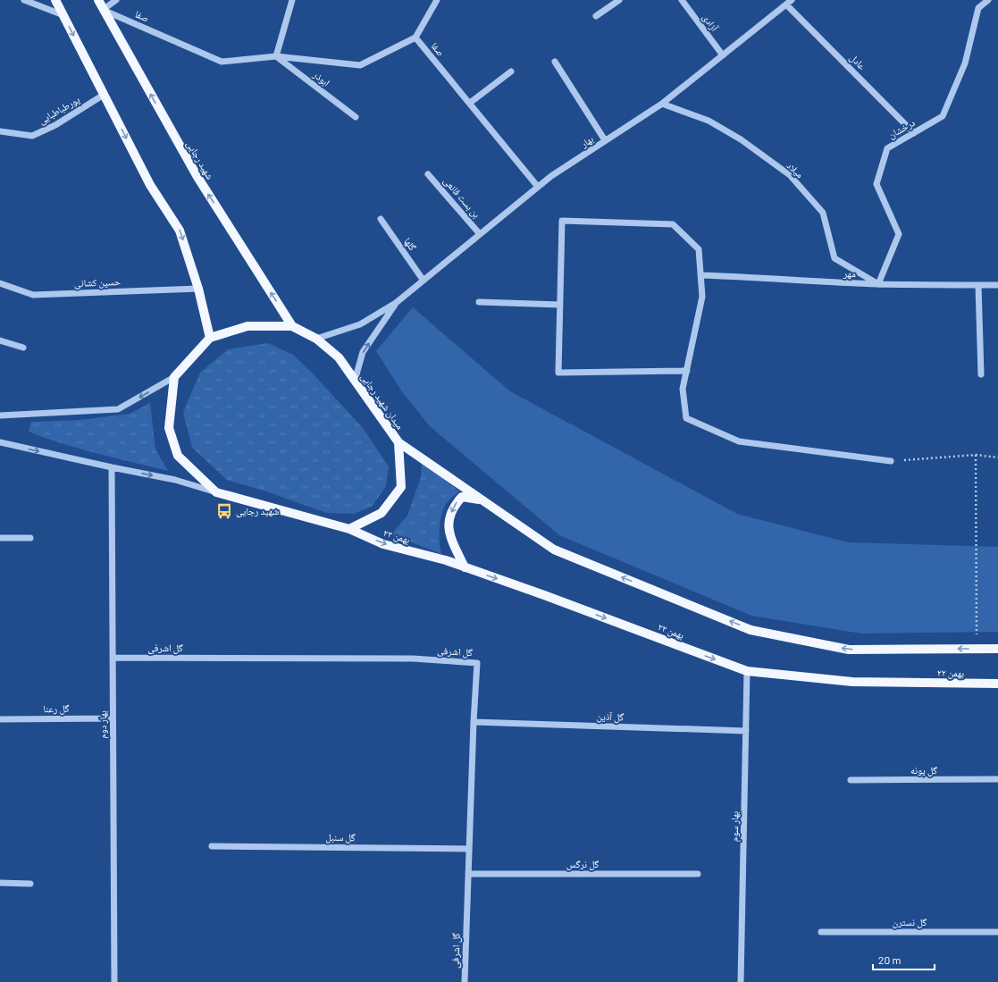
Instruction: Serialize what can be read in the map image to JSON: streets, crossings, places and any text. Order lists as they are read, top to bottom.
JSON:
{
  "streets": {
    "main road": ["شهید رجایی", "میدان شهید رجایی", "۲۲ بهمن"],
    "street": [
      "صفا",
      "آزادی",
      "عادل",
      "ابوذر",
      "پورطباطبایی",
      "درخشان",
      "بهار",
      "میلاد",
      "بن بست قانعی",
      "گلها",
      "مهر",
      "حسین کشانی",
      "گل اشرفی",
      "گل رعنا",
      "گل آذین",
      "بهار دوم",
      "گل پونه",
      "بهار سوم",
      "گل سنبل",
      "گل نرگس",
      "گل نسترن"
    ]
  },
  "crossings": [
    ["صفا", "ابوذر"],
    ["صفا", "بهار"],
    ["صفا", "شهید رجایی"],
    ["آزادی", "بهار"],
    ["عادل", "درخشان"],
    ["عادل", "بهار"],
    ["درخشان", "میلاد"],
    ["درخشان", "مهر"],
    ["بهار", "میلاد"],
    ["بهار", "بن بست قانعی"],
    ["بهار", "گلها"],
    ["شهید رجایی", "میدان شهید رجایی"],
    ["میلاد", "مهر"],
    ["میدان شهید رجایی", "۲۲ بهمن"],
    ["۲۲ بهمن", "بهار سوم"],
    ["گل اشرفی", "گل آذین"],
    ["گل اشرفی", "بهار دوم"],
    ["گل اشرفی", "گل سنبل"],
    ["گل اشرفی", "گل نرگس"],
    ["گل رعنا", "بهار دوم"],
    ["گل آذین", "بهار سوم"]
  ],
  "places": {
    "bus stop": ["شهید رجایی"]
  },
  "scale_bar": "20 m"
}
